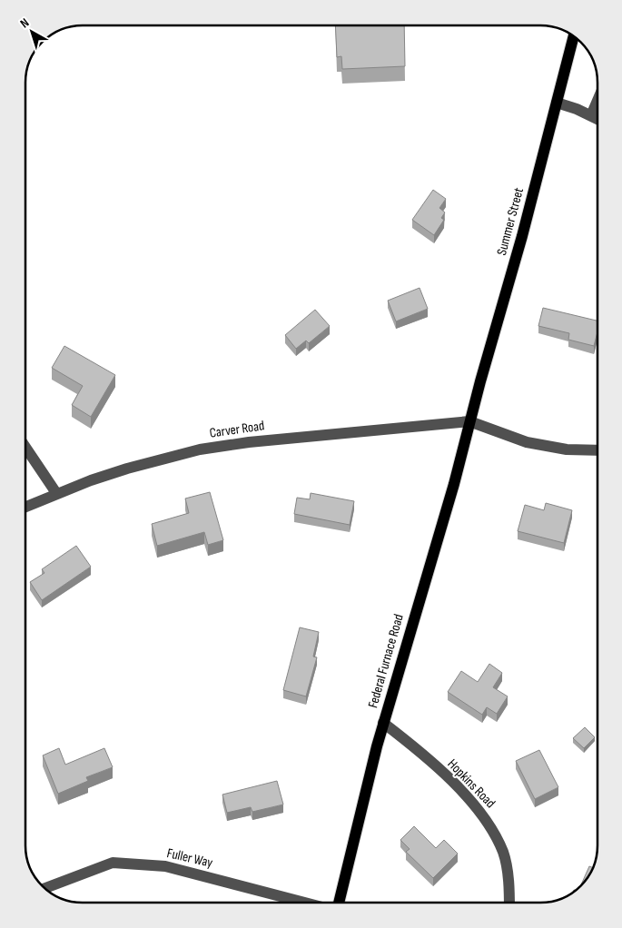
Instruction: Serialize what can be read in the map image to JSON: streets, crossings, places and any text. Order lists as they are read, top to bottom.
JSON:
{
  "streets": {
    "main road": ["Summer Street", "Federal Furnace Road"],
    "street": ["Carver Road", "Hopkins Road", "Fuller Way"]
  },
  "crossings": [
    ["Summer Street", "Carver Road"],
    ["Summer Street", "Federal Furnace Road"],
    ["Carver Road", "Federal Furnace Road"],
    ["Federal Furnace Road", "Hopkins Road"]
  ],
  "north": "top left"
}
